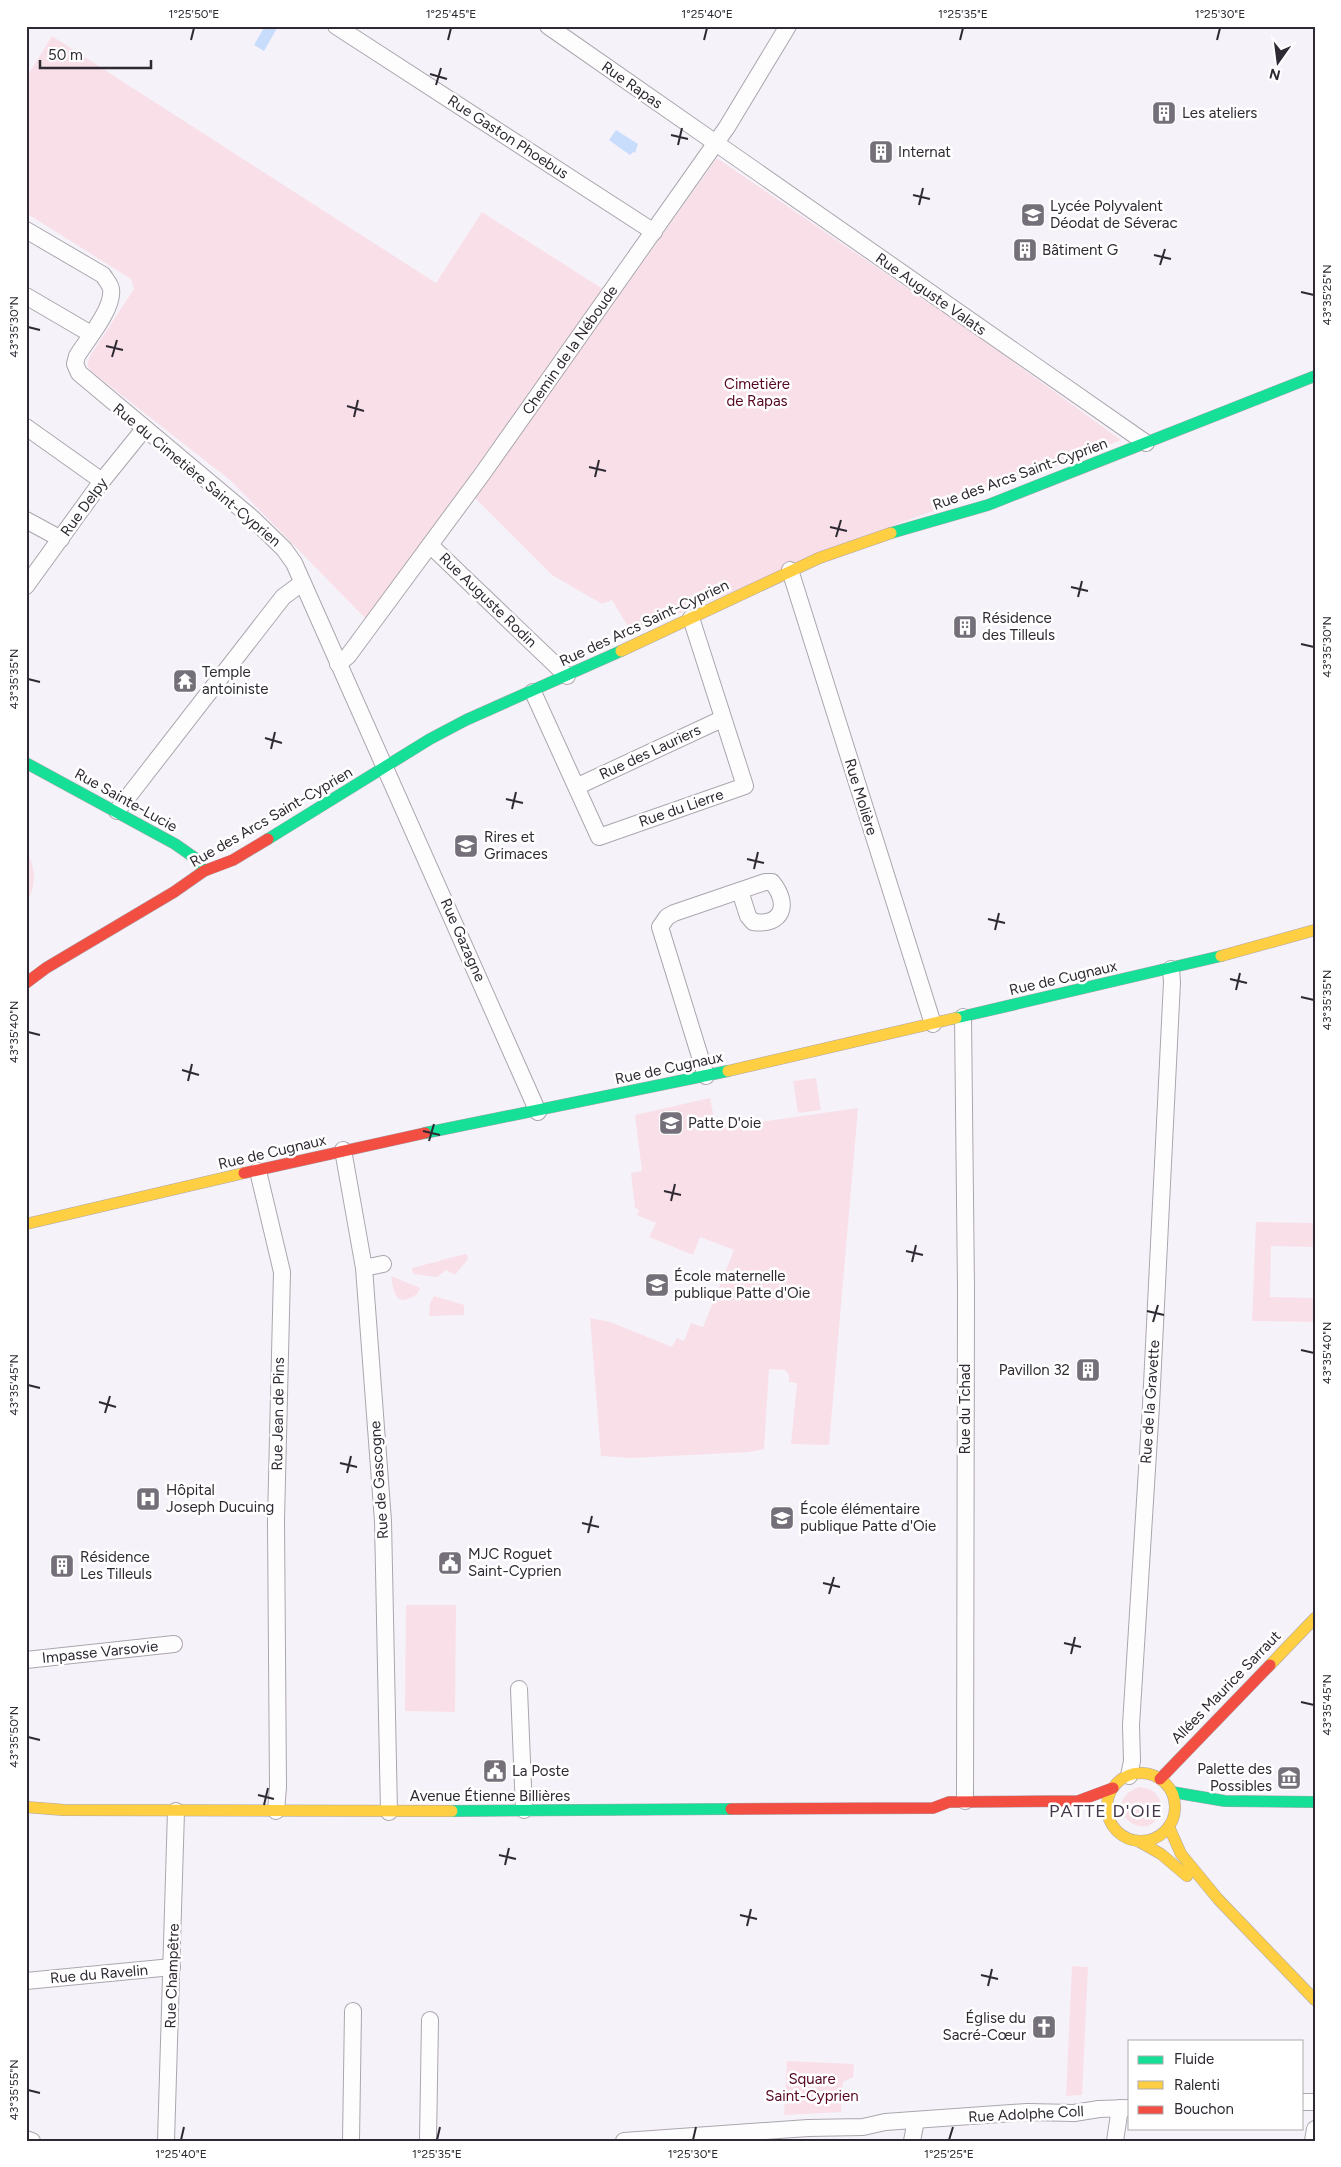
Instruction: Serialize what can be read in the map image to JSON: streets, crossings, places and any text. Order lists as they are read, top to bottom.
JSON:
{
  "streets": {
    "street": [
      "Rue Rapas",
      "Rue Gaston Phoebus",
      "Rue Auguste Valats",
      "Chemin de la Néboude",
      "Rue des Arcs Saint-Cyprien",
      "Rue du Cimetière Saint-Cyprien",
      "Rue Delpy",
      "Rue Auguste Rodin",
      "Rue des Lauriers",
      "Rue Molière",
      "Rue Sainte-Lucie",
      "Rue du Lierre",
      "Rue Gazagne",
      "Rue de Cugnaux",
      "Rue de la Gravette",
      "Rue du Tchad",
      "Rue Jean de Pins",
      "Rue de Gascogne",
      "Impasse Varsovie",
      "Allées Maurice Sarraut",
      "Avenue Étienne Billières",
      "Rue du Ravelin",
      "Rue Champêtre",
      "Rue Adolphe Coll"
    ]
  },
  "crossings": [
    ["Rue Rapas", "Rue Auguste Valats"],
    ["Rue Rapas", "Chemin de la Néboude"],
    ["Rue Gaston Phoebus", "Chemin de la Néboude"],
    ["Rue Auguste Valats", "Chemin de la Néboude"],
    ["Rue Auguste Valats", "Rue des Arcs Saint-Cyprien"],
    ["Chemin de la Néboude", "Rue du Cimetière Saint-Cyprien"],
    ["Chemin de la Néboude", "Rue Auguste Rodin"],
    ["Rue des Arcs Saint-Cyprien", "Rue du Cimetière Saint-Cyprien"],
    ["Rue des Arcs Saint-Cyprien", "Rue Auguste Rodin"],
    ["Rue des Arcs Saint-Cyprien", "Rue Molière"],
    ["Rue des Arcs Saint-Cyprien", "Rue Sainte-Lucie"],
    ["Rue des Arcs Saint-Cyprien", "Rue du Lierre"],
    ["Rue des Arcs Saint-Cyprien", "Rue Gazagne"],
    ["Rue du Cimetière Saint-Cyprien", "Rue Delpy"],
    ["Rue du Cimetière Saint-Cyprien", "Rue Gazagne"],
    ["Rue des Lauriers", "Rue du Lierre"],
    ["Rue Molière", "Rue de Cugnaux"],
    ["Rue Gazagne", "Rue de Cugnaux"],
    ["Rue de Cugnaux", "Rue de la Gravette"],
    ["Rue de Cugnaux", "Rue du Tchad"],
    ["Rue de Cugnaux", "Rue Jean de Pins"],
    ["Rue de Cugnaux", "Rue de Gascogne"],
    ["Rue de la Gravette", "Allées Maurice Sarraut"],
    ["Rue de la Gravette", "Avenue Étienne Billières"],
    ["Rue du Tchad", "Avenue Étienne Billières"],
    ["Rue Jean de Pins", "Avenue Étienne Billières"],
    ["Rue de Gascogne", "Avenue Étienne Billières"],
    ["Allées Maurice Sarraut", "Avenue Étienne Billières"],
    ["Avenue Étienne Billières", "Rue Champêtre"],
    ["Rue du Ravelin", "Rue Champêtre"]
  ],
  "districts": ["PATTE D'OIE"],
  "parks": ["Cimetière de Rapas", "Square Saint-Cyprien"],
  "places": {
    "building": [
      "Les ateliers",
      "Internat",
      "Bâtiment G",
      "Résidence des Tilleuls",
      "Pavillon 32",
      "Résidence Les Tilleuls"
    ],
    "school or university": [
      "Lycée Polyvalent Déodat de Séverac",
      "Rires et Grimaces",
      "Patte D'oie",
      "École maternelle publique Patte d'Oie",
      "École élémentaire publique Patte d'Oie"
    ],
    "temple": ["Temple antoiniste"],
    "hospital": ["Hôpital Joseph Ducuing"],
    "public building": ["MJC Roguet Saint-Cyprien", "La Poste"],
    "museum": ["Palette des Possibles"],
    "church": ["Église du Sacré-Cœur"]
  },
  "legend": ["Fluide", "Ralenti", "Bouchon"],
  "scale_bar": "50 m",
  "north": "bottom",
  "coordinates": [
    "1°25'50\"E",
    "1°25'45\"E",
    "1°25'40\"E",
    "1°25'35\"E",
    "1°25'30\"E",
    "43°35'25\"N",
    "43°35'30\"N",
    "43°35'35\"N",
    "43°35'40\"N",
    "43°35'45\"N",
    "43°35'50\"N",
    "43°35'55\"N",
    "1°25'25\"E"
  ]
}
